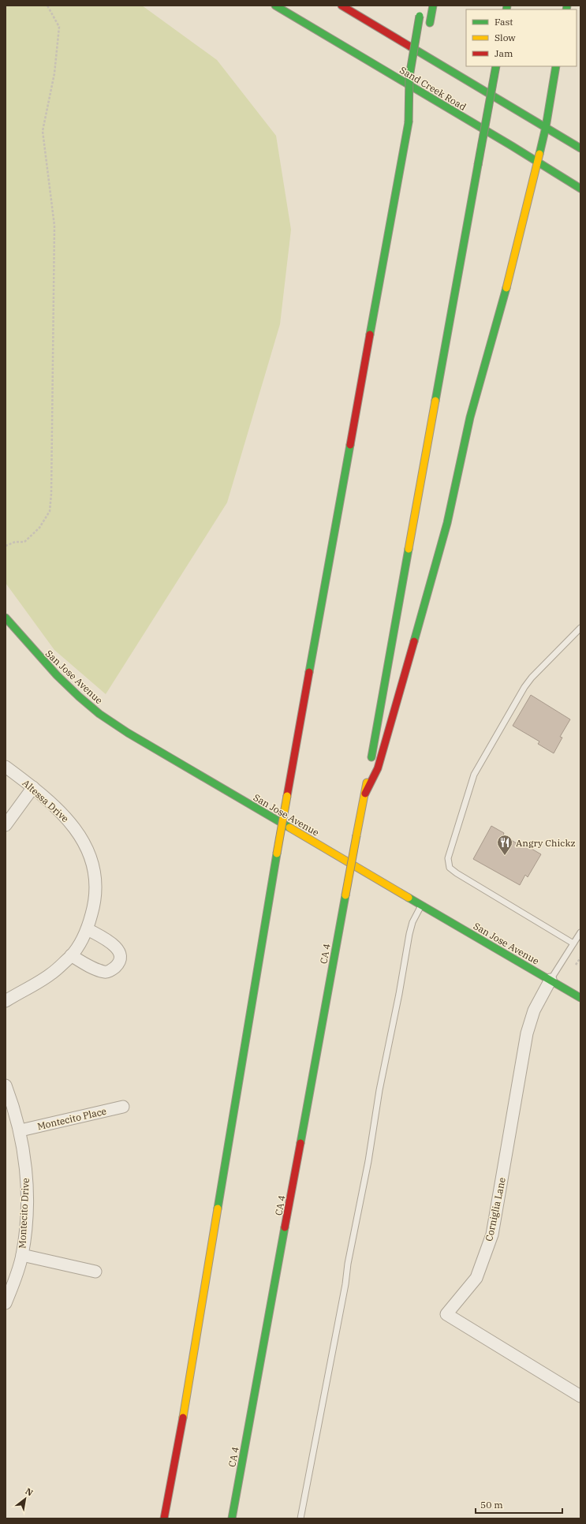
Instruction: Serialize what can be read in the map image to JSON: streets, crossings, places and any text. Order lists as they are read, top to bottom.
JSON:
{
  "streets": {
    "main road": ["Sand Creek Road", "San Jose Avenue", "CA 4"],
    "street": [
      "Altessa Drive",
      "Montecito Place",
      "Corniglia Lane",
      "Montecito Drive"
    ]
  },
  "crossings": [
    ["San Jose Avenue", "Corniglia Lane"],
    ["Montecito Place", "Montecito Drive"]
  ],
  "places": {
    "restaurant": ["Angry Chickz"]
  },
  "legend": ["Fast", "Slow", "Jam"],
  "scale_bar": "50 m",
  "north": "top right"
}
